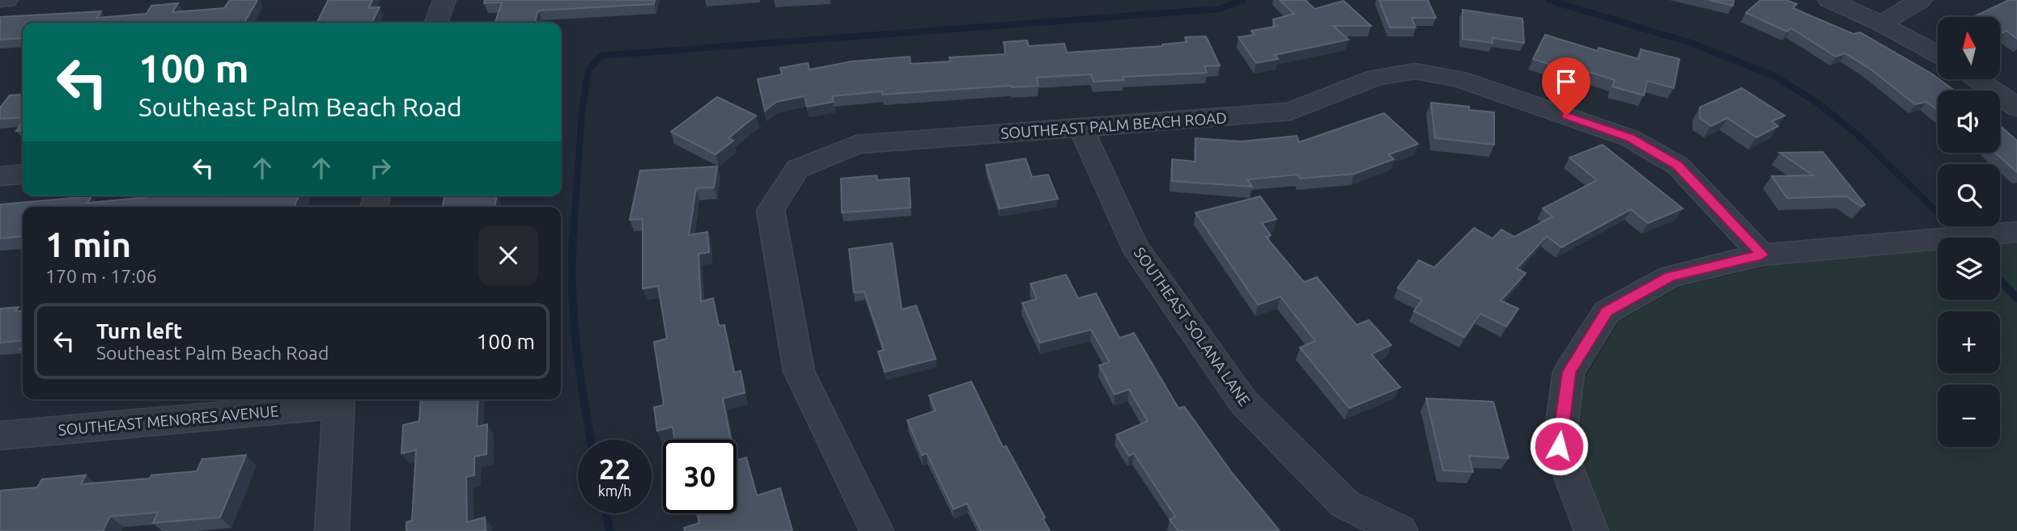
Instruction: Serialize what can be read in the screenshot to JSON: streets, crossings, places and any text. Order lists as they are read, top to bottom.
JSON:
{
  "streets": {
    "street": ["SOUTHEAST PALM BEACH ROAD", "SOUTHEAST SOLANA LANE", "SOUTHEAST MENORES AVENUE"]
  },
  "crossings": [
    ["SOUTHEAST PALM BEACH ROAD", "SOUTHEAST SOLANA LANE"]
  ],
  "north": "top",
  "page": {
    "map_buttons": ["+", "−"],
    "turn": ["100 m", "Southeast Palm Beach Road"],
    "heading": ["1 min", "170 m · 17:06"],
    "list": [
      {
        "name": "Turn left",
        "note": "Southeast Palm Beach Road",
        "value": "100 m"
      }
    ],
    "speed": "22 km/h",
    "limit": "30"
  }
}
